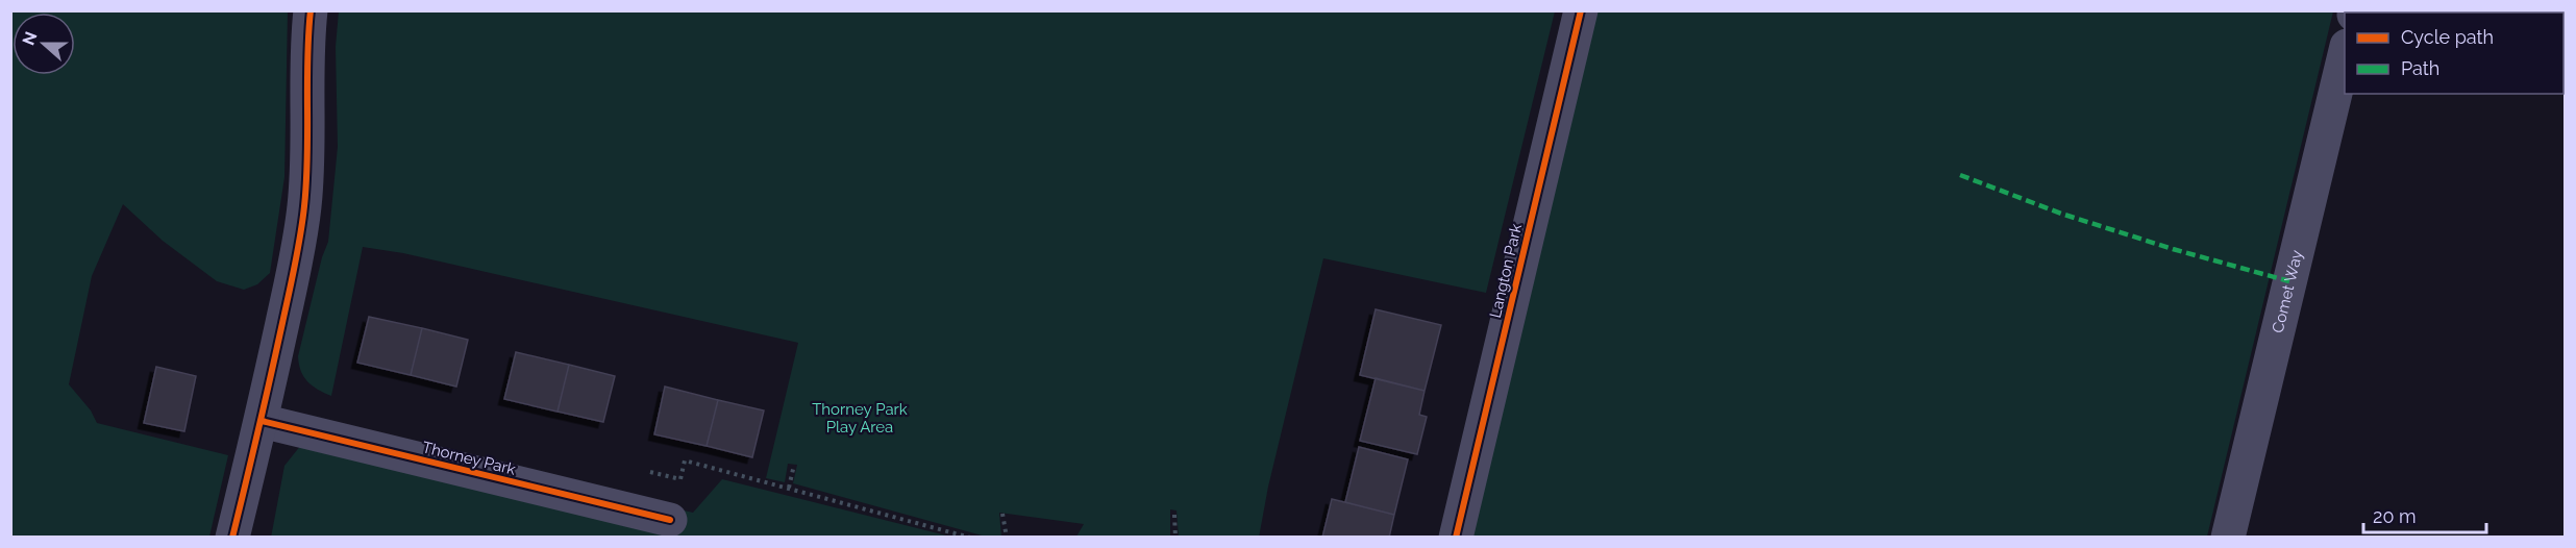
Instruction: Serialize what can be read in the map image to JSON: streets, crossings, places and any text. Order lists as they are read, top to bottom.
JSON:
{
  "streets": {
    "street": ["Langton Park", "Comet Way", "Thorney Park"]
  },
  "parks": ["Thorney Park Play Area"],
  "legend": ["Cycle path", "Path"],
  "scale_bar": "20 m",
  "north": "left"
}
